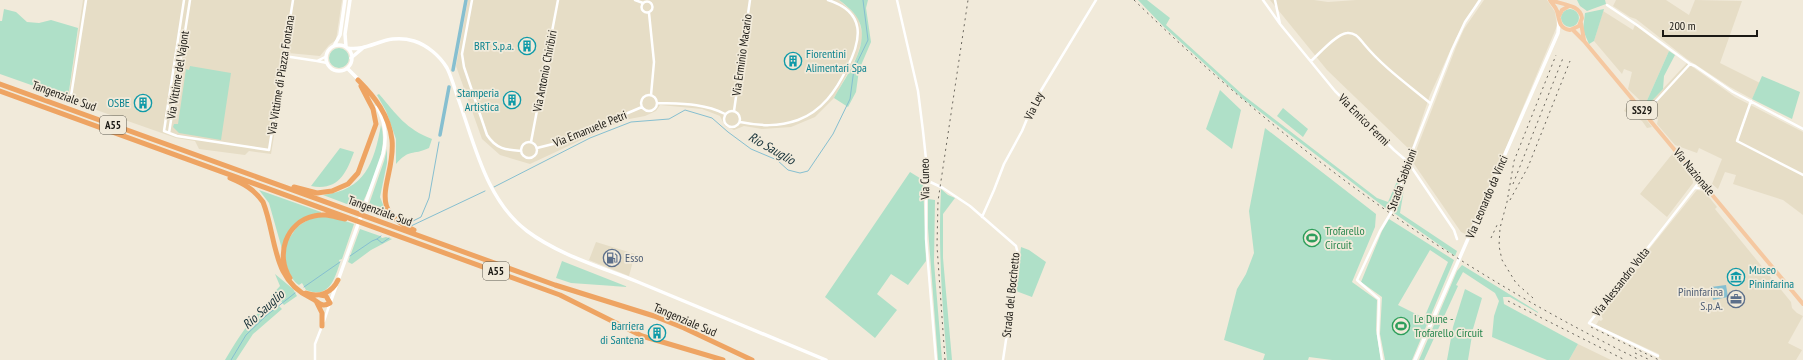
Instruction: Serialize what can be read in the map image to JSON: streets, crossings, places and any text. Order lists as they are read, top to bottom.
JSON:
{
  "streets": {
    "highway": ["Tangenziale Sud", "A55"],
    "main road": ["SS29", "Via Nazionale"],
    "street": [
      "Via Erminio Macario",
      "Via Antonio Chiribiri",
      "Via Vittime del Vajont",
      "Via Vittime di Piazza Fontana",
      "Via Ley",
      "Via Enrico Fermi",
      "Via Emanuele Petri",
      "Via Cuneo",
      "Strada Sabbioni",
      "Via Leonardo da Vinci",
      "Via Alessandro Volta",
      "Strada del Bocchetto"
    ]
  },
  "crossings": [
    ["Via Antonio Chiribiri", "Via Emanuele Petri"],
    ["Via Vittime del Vajont", "Via Vittime di Piazza Fontana"],
    ["Via Ley", "Strada del Bocchetto"],
    ["Via Enrico Fermi", "Strada Sabbioni"],
    ["Via Nazionale", "Via Leonardo da Vinci"],
    ["Via Nazionale", "Via Alessandro Volta"],
    ["Via Cuneo", "Strada del Bocchetto"]
  ],
  "water": ["Rio Sauglio"],
  "places": {
    "building": [
      "BRT S.p.a.",
      "Fiorentini Alimentari Spa",
      "Stamperia Artistica",
      "OSBE",
      "Barriera di Santena"
    ],
    "sports": ["Trofarello Circuit", "Le Dune - Trofarello Circuit"],
    "fuel station": ["Esso"],
    "museum": ["Museo Pininfarina"],
    "office": ["Pininfarina S.p.A."]
  },
  "scale_bar": "200 m"
}
